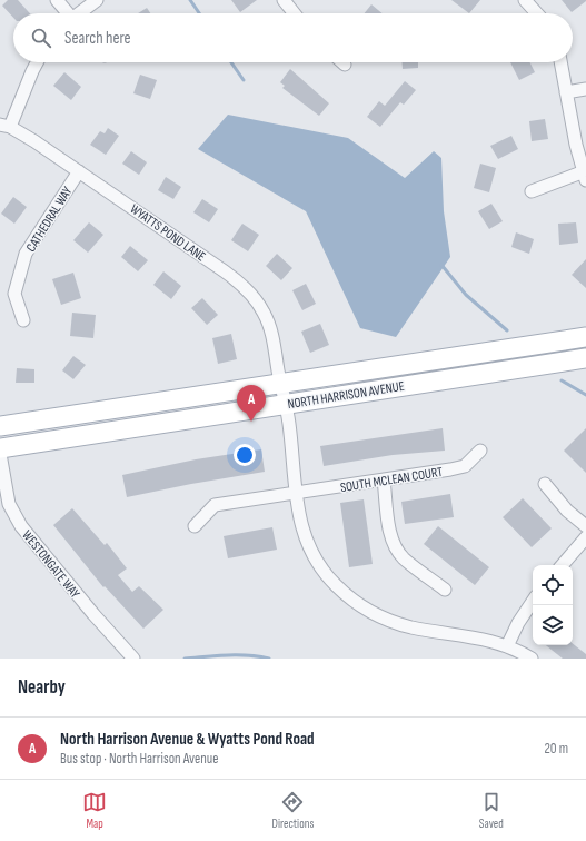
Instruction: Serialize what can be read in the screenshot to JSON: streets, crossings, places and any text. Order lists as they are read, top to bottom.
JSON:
{
  "streets": {
    "main road": ["NORTH HARRISON AVENUE"],
    "street": [
      "CATHEDRAL WAY",
      "WYATTS POND LANE",
      "SOUTH MCLEAN COURT",
      "WESTONGATE WAY"
    ]
  },
  "crossings": [
    ["CATHEDRAL WAY", "WYATTS POND LANE"],
    ["WYATTS POND LANE", "NORTH HARRISON AVENUE"],
    ["WYATTS POND LANE", "SOUTH MCLEAN COURT"]
  ],
  "page": {
    "search": "Search here",
    "pins": "A",
    "heading": "Nearby",
    "list": [
      {
        "mark": "A",
        "name": "North Harrison Avenue & Wyatts Pond Road",
        "note": "Bus stop · North Harrison Avenue",
        "value": "20 m"
      }
    ],
    "nav": ["Map", "Directions", "Saved"]
  }
}
